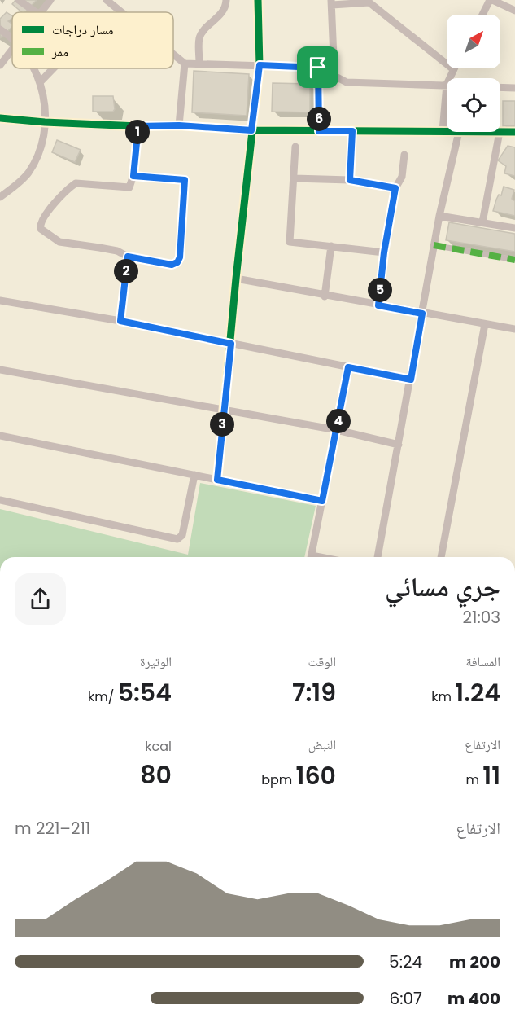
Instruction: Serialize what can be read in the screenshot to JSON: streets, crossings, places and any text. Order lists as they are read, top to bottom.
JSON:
{
  "legend": ["مسار دراجات", "ممر"],
  "north": "top right",
  "page": {
    "pins": [
      "6",
      "1",
      "2",
      "5",
      "4",
      "3"
    ],
    "heading": ["جري مسائي", "21:03"],
    "stats": [
      ["المسافة", "1.24 km"],
      ["الوقت", "7:19"],
      ["الوتيرة", "5:54 /km"],
      ["الارتفاع", "11 m"],
      ["النبض", "160 bpm"],
      ["kcal", "80"]
    ],
    "chart": ["الارتفاع", "211–221 m"],
    "list": [
      {
        "name": "200 m",
        "note": "5:24"
      },
      {
        "name": "400 m",
        "note": "6:07"
      }
    ]
  }
}
